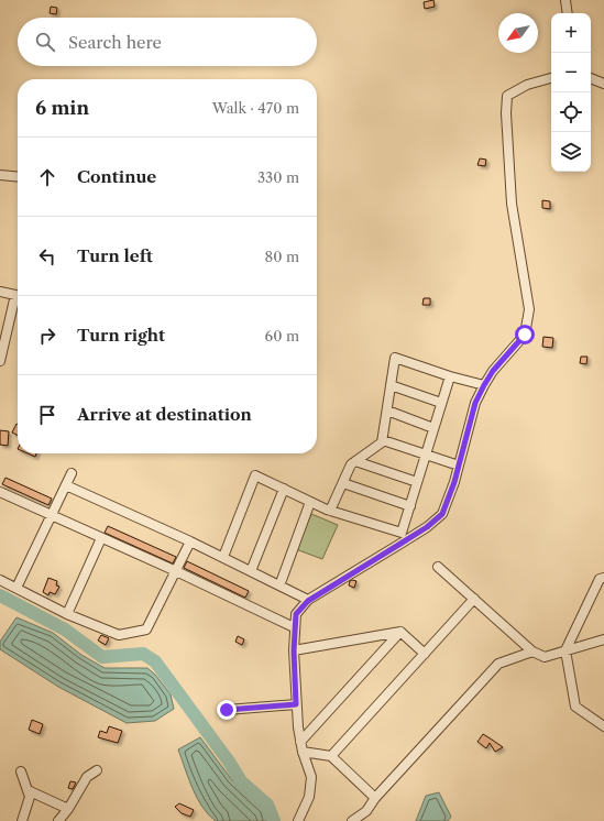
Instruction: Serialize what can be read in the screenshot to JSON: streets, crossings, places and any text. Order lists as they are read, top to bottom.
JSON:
{
  "north": "bottom left",
  "page": {
    "map_buttons": ["+", "−"],
    "search": "Search here",
    "heading": ["6 min", "Walk · 470 m"],
    "list": [
      ["Continue", "330 m"],
      ["Turn left", "80 m"],
      ["Turn right", "60 m"],
      "Arrive at destination"
    ]
  }
}
